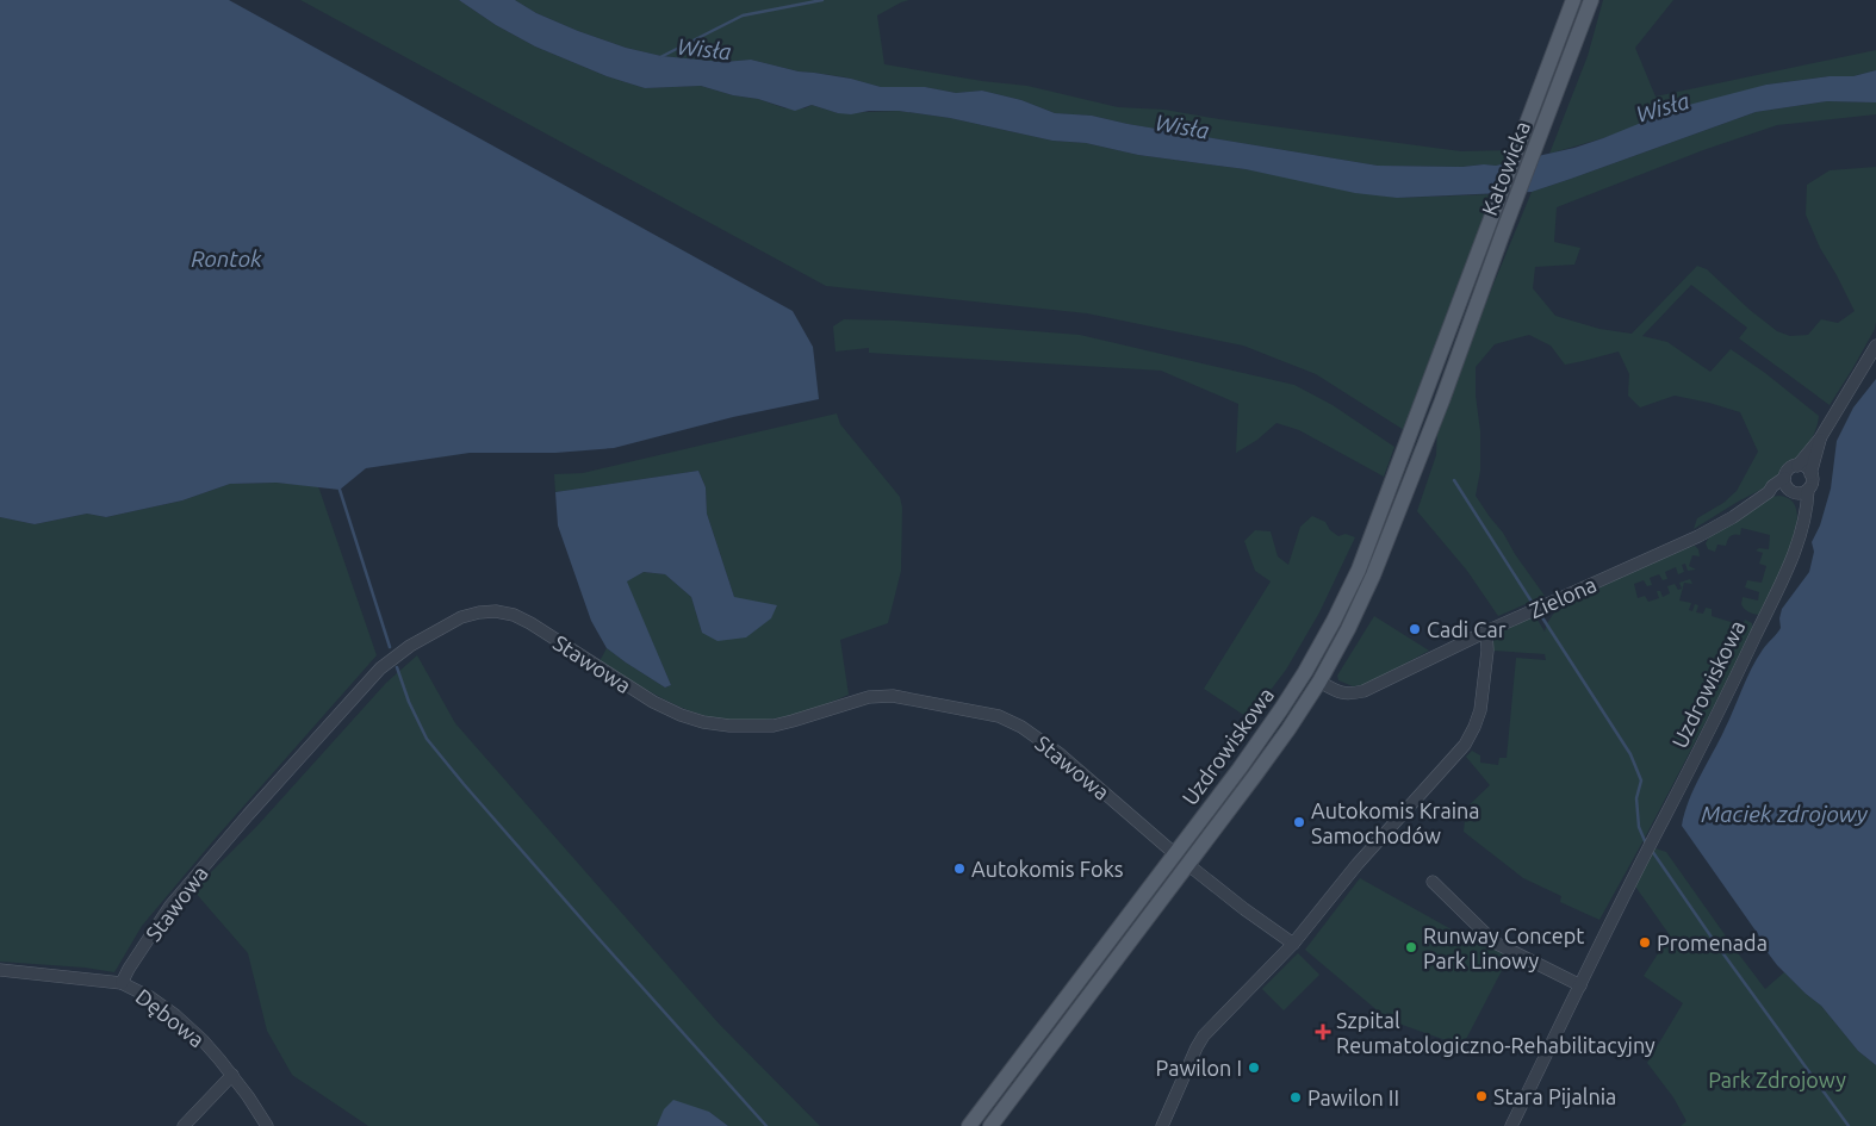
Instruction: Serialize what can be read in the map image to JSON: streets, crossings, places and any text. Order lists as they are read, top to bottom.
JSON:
{
  "streets": {
    "main road": ["Katowicka", "Uzdrowiskowa"],
    "street": ["Zielona", "Stawowa", "Dębowa"]
  },
  "crossings": [
    ["Katowicka", "Uzdrowiskowa"],
    ["Zielona", "Uzdrowiskowa"],
    ["Stawowa", "Uzdrowiskowa"],
    ["Stawowa", "Dębowa"]
  ],
  "water": ["Wisła", "Rontok", "Maciek zdrojowy"],
  "parks": ["Park Zdrojowy"],
  "places": {
    "other": [
      "Cadi Car",
      "Autokomis Kraina Samochodów",
      "Autokomis Foks",
      "Promenada",
      "Runway Concept Park Linowy",
      "Pawilon I",
      "Stara Pijalnia",
      "Pawilon II"
    ],
    "health": ["Szpital Reumatologiczno-Rehabilitacyjny"]
  }
}
